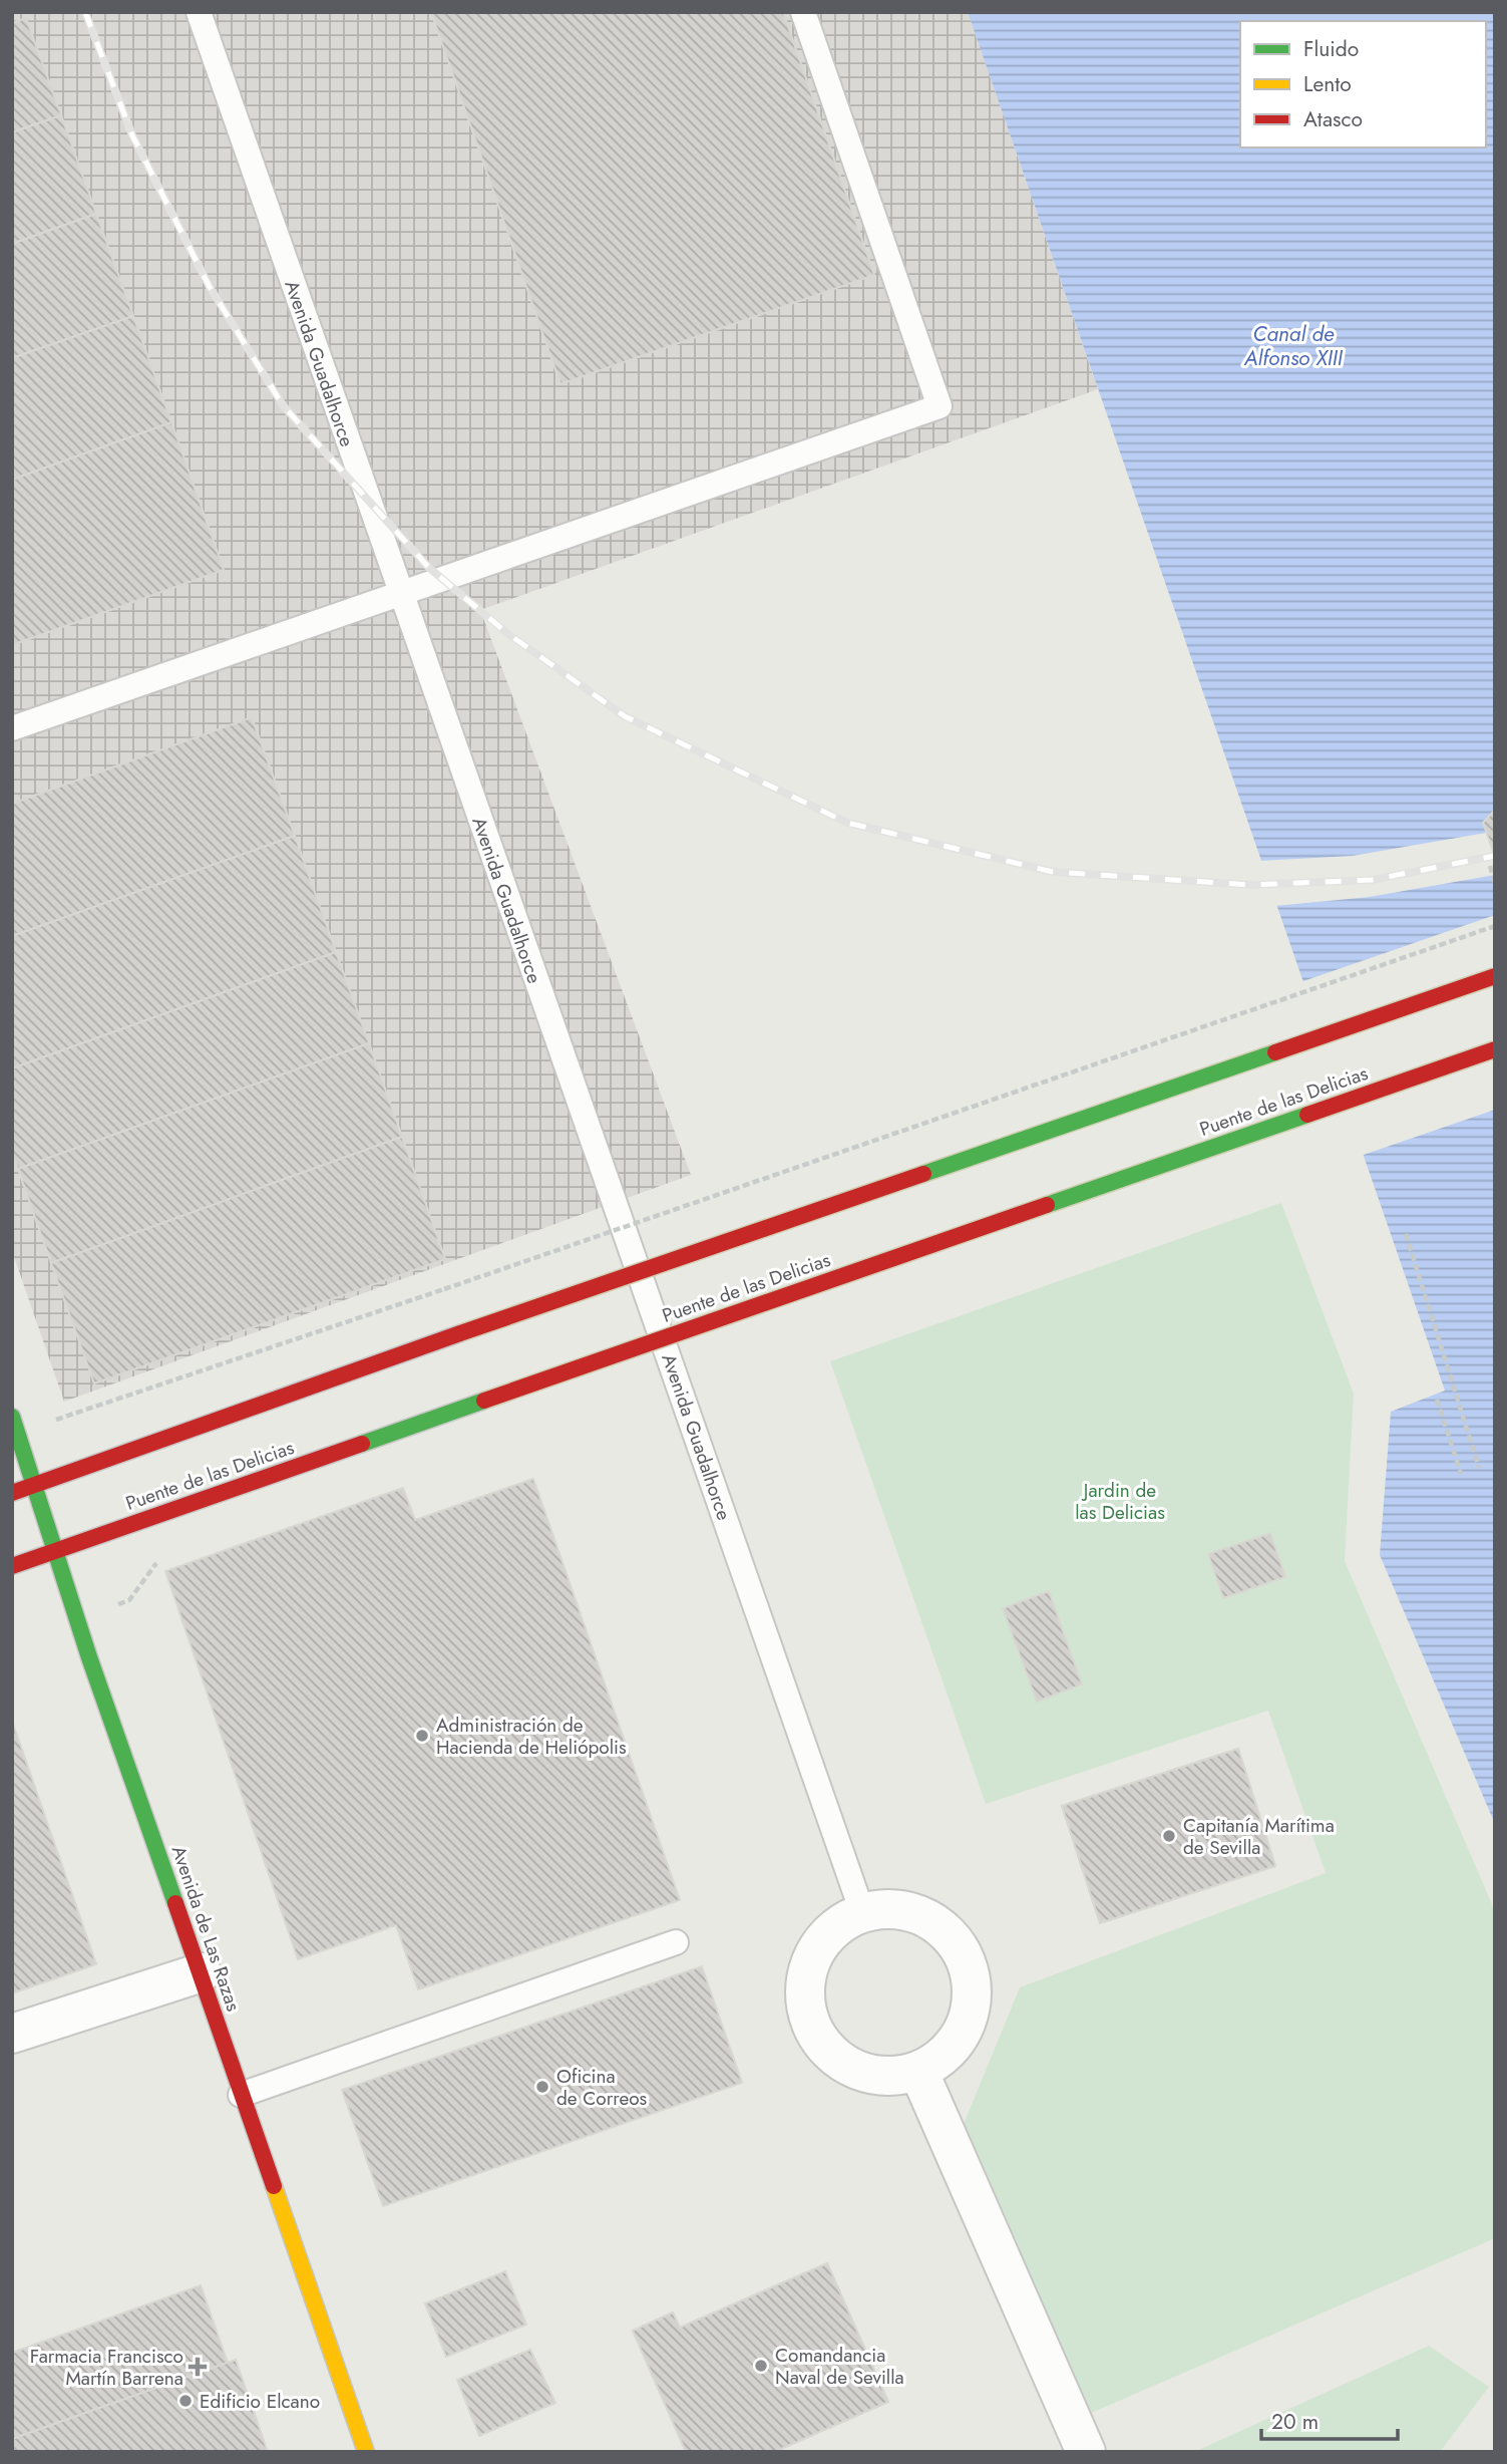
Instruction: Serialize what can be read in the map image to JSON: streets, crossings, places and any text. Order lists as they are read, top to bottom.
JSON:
{
  "streets": {
    "main road": ["Puente de las Delicias", "Avenida de Las Razas"],
    "lane": ["Avenida Guadalhorce"]
  },
  "crossings": [
    ["Puente de las Delicias", "Avenida de Las Razas"]
  ],
  "water": ["Canal de Alfonso XIII"],
  "parks": ["Jardin de las Delicias"],
  "places": {
    "other": [
      "Administración de Hacienda de Heliópolis",
      "Capitanía Marítima de Sevilla",
      "Oficina de Correos",
      "Comandancia Naval de Sevilla",
      "Edificio Elcano"
    ],
    "health": ["Farmacia Francisco Martín Barrena"]
  },
  "legend": ["Fluido", "Lento", "Atasco"],
  "scale_bar": "20 m"
}
